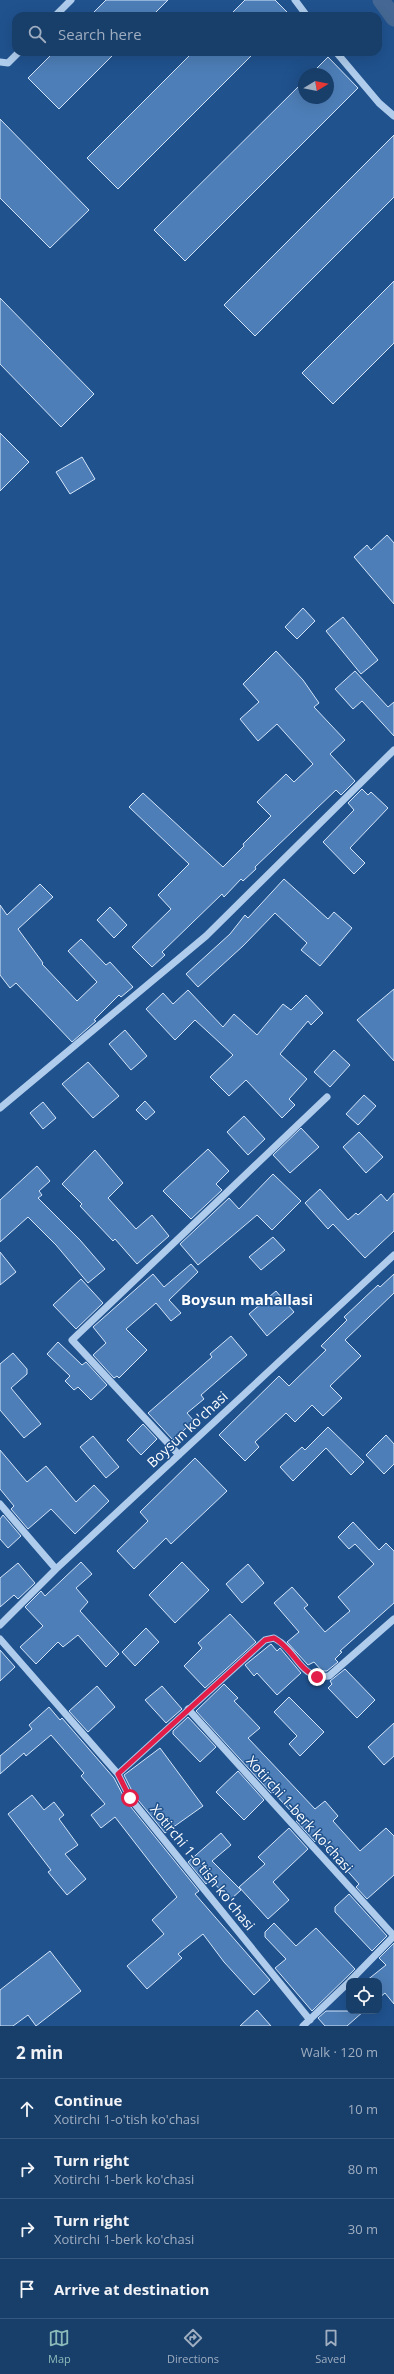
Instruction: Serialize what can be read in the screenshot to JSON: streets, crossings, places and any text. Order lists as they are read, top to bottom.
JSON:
{
  "streets": {
    "street": ["Boysun ko'chasi", "Xotirchi 1-berk ko'chasi", "Xotirchi 1-o'tish ko'chasi"]
  },
  "districts": ["Boysun mahallasi"],
  "north": "right",
  "page": {
    "search": "Search here",
    "heading": ["2 min", "Walk · 120 m"],
    "list": [
      ["Continue", "Xotirchi 1-o'tish ko'chasi", "10 m"],
      ["Turn right", "Xotirchi 1-berk ko'chasi", "80 m"],
      ["Turn right", "Xotirchi 1-berk ko'chasi", "30 m"],
      "Arrive at destination"
    ],
    "nav": ["Map", "Directions", "Saved"]
  }
}
